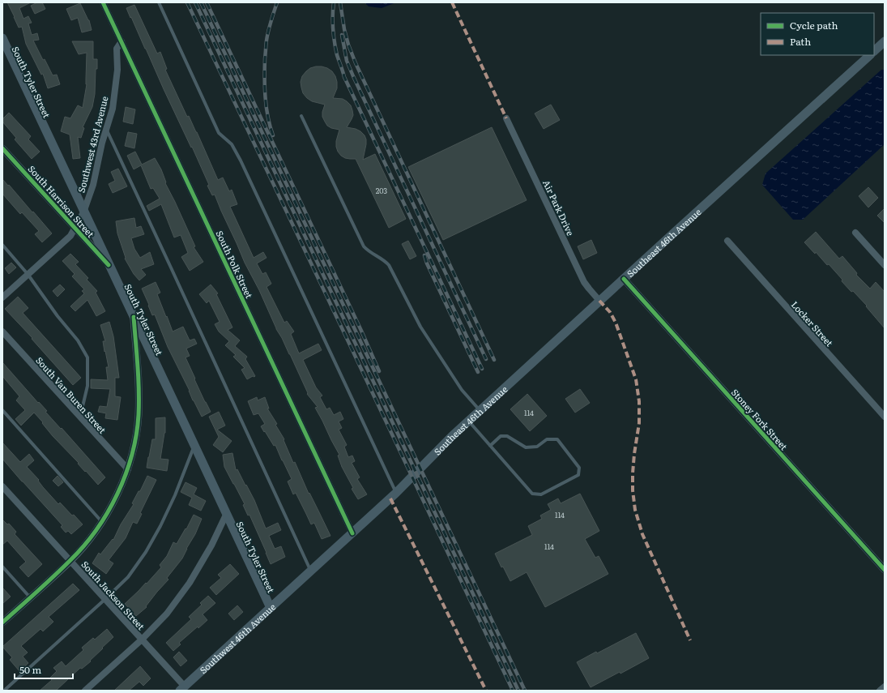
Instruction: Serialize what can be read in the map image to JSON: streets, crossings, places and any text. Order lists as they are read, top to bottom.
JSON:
{
  "streets": {
    "main road": ["South Tyler Street", "Southeast 46th Avenue", "Southwest 46th Avenue"],
    "street": [
      "Southwest 43rd Avenue",
      "South Harrison Street",
      "Air Park Drive",
      "South Polk Street",
      "Locker Street",
      "South Van Buren Street",
      "Stoney Fork Street",
      "South Jackson Street"
    ]
  },
  "crossings": [
    ["South Tyler Street", "Southwest 43rd Avenue"],
    ["South Tyler Street", "South Harrison Street"],
    ["South Tyler Street", "Southwest 46th Avenue"],
    ["Southwest 43rd Avenue", "South Harrison Street"],
    ["Southwest 43rd Avenue", "South Polk Street"],
    ["Air Park Drive", "Southeast 46th Avenue"],
    ["Southeast 46th Avenue", "Stoney Fork Street"],
    ["Southeast 46th Avenue", "Southwest 46th Avenue"],
    ["South Polk Street", "Southwest 46th Avenue"],
    ["South Jackson Street", "Southwest 46th Avenue"]
  ],
  "house_numbers": [
    "203",
    "114",
    "114",
    "114"
  ],
  "legend": ["Cycle path", "Path"],
  "scale_bar": "50 m"
}
